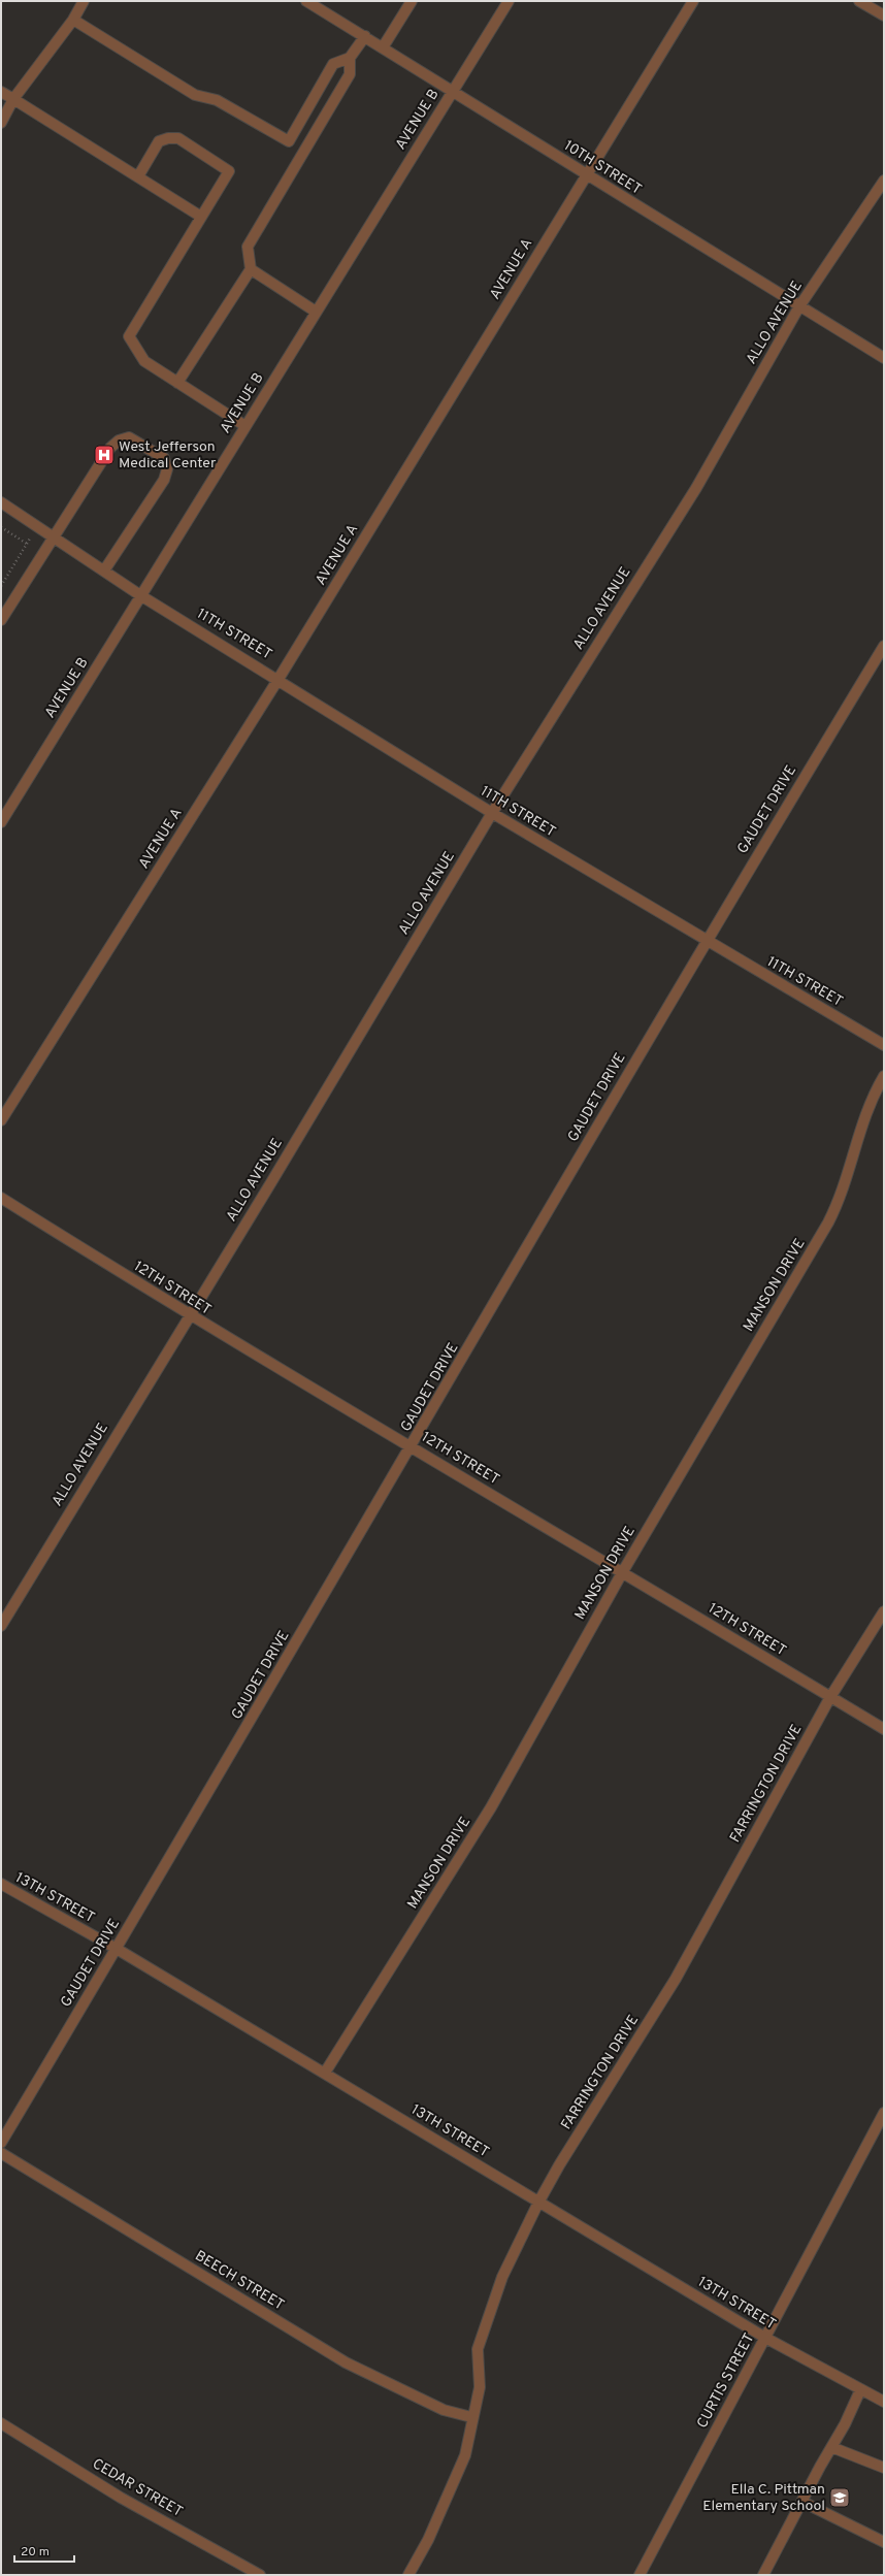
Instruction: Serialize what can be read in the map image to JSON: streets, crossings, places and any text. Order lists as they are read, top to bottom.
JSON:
{
  "streets": {
    "street": [
      "AVENUE B",
      "10TH STREET",
      "AVENUE A",
      "ALLO AVENUE",
      "11TH STREET",
      "GAUDET DRIVE",
      "MANSON DRIVE",
      "12TH STREET",
      "FARRINGTON DRIVE",
      "13TH STREET",
      "BEECH STREET",
      "CURTIS STREET",
      "CEDAR STREET"
    ]
  },
  "crossings": [
    ["AVENUE B", "10TH STREET"],
    ["AVENUE B", "11TH STREET"],
    ["10TH STREET", "AVENUE A"],
    ["10TH STREET", "ALLO AVENUE"],
    ["AVENUE A", "11TH STREET"],
    ["ALLO AVENUE", "11TH STREET"],
    ["ALLO AVENUE", "12TH STREET"],
    ["11TH STREET", "GAUDET DRIVE"],
    ["GAUDET DRIVE", "12TH STREET"],
    ["GAUDET DRIVE", "13TH STREET"],
    ["MANSON DRIVE", "12TH STREET"],
    ["MANSON DRIVE", "13TH STREET"],
    ["12TH STREET", "FARRINGTON DRIVE"],
    ["FARRINGTON DRIVE", "13TH STREET"],
    ["FARRINGTON DRIVE", "BEECH STREET"],
    ["13TH STREET", "CURTIS STREET"]
  ],
  "places": {
    "hospital": ["West Jefferson Medical Center"],
    "school or university": ["Ella C. Pittman Elementary School"]
  },
  "scale_bar": "20 m"
}
